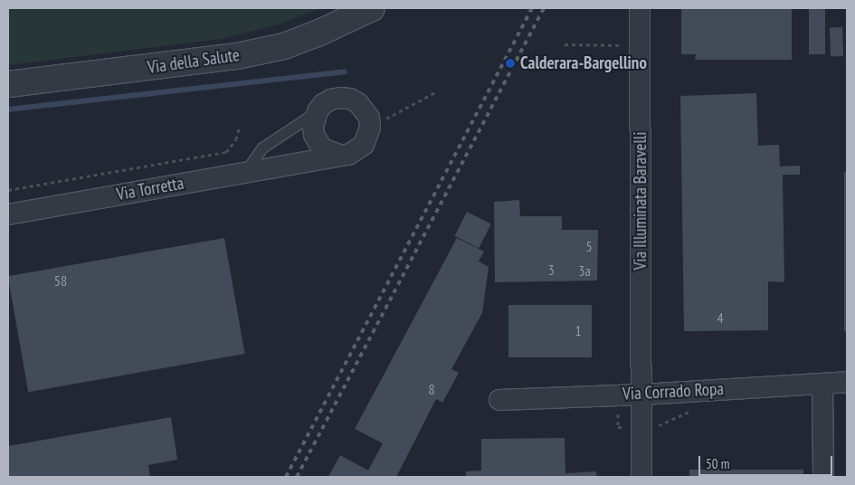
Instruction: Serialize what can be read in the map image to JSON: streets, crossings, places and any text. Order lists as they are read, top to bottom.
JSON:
{
  "streets": {
    "street": [
      "Via della Salute",
      "Via Torretta",
      "Via Illuminata Baravelli",
      "Via Corrado Ropa"
    ]
  },
  "crossings": [
    ["Via Illuminata Baravelli", "Via Corrado Ropa"]
  ],
  "places": ["Calderara-Bargellino"],
  "house_numbers": [
    "5",
    "3",
    "3a",
    "58",
    "4",
    "1",
    "8"
  ],
  "scale_bar": "50 m"
}
